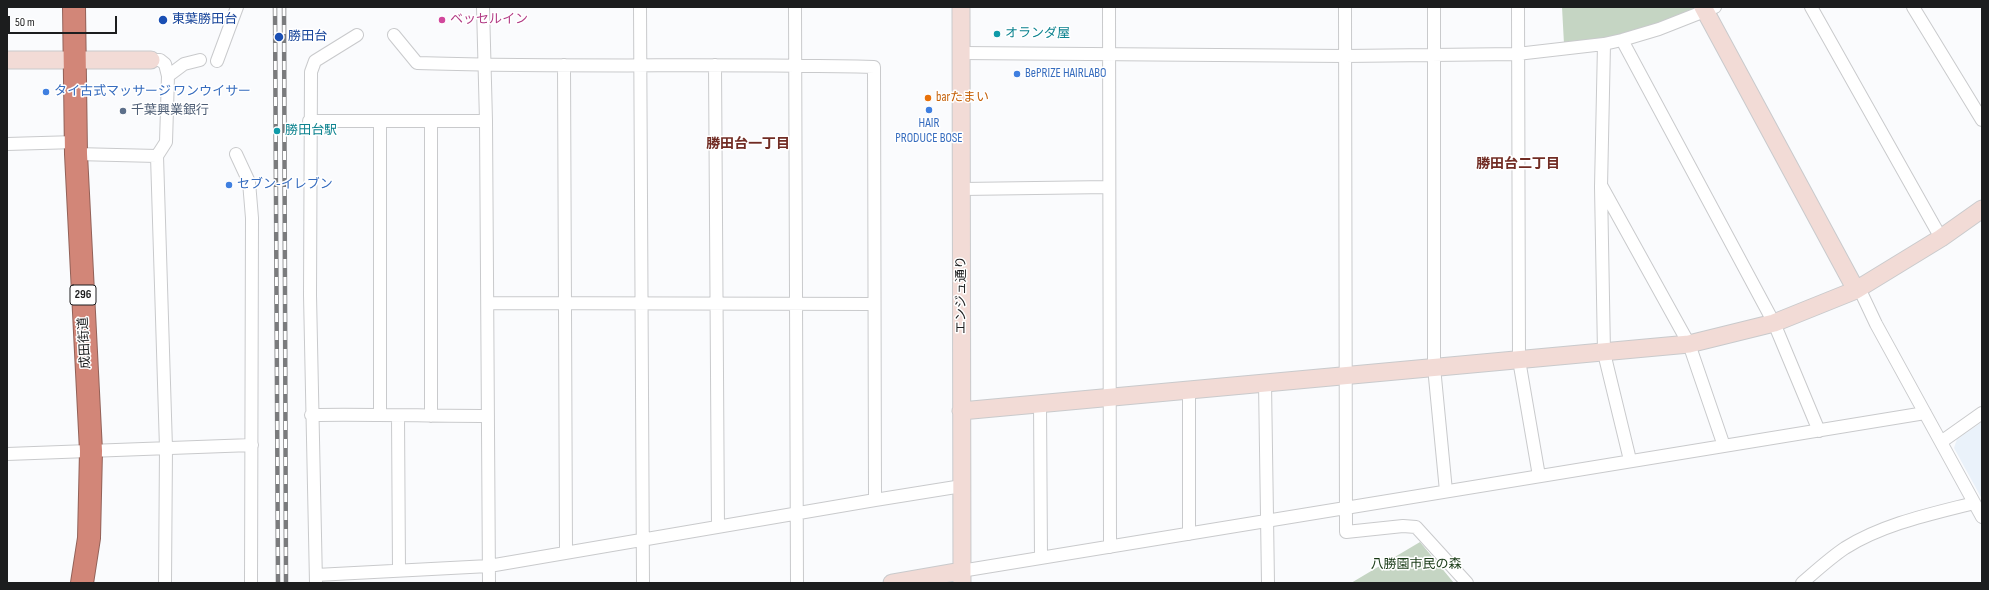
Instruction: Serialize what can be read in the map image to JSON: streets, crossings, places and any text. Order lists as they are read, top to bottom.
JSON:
{
  "streets": {
    "highway": ["296", "成田街道"],
    "street": ["エンジュ通り"]
  },
  "districts": ["勝田台一丁目", "勝田台二丁目"],
  "parks": ["八勝園市民の森"],
  "places": [
    "東葉勝田台",
    "ベッセルイン",
    "オランダ屋",
    "勝田台",
    "BePRIZE HAIRLABO",
    "タイ古式マッサージ ワンウイサー",
    "barたまい",
    "HAIR PRODUCE BOSE",
    "千葉興業銀行",
    "勝田台駅",
    "セブン-イレブン"
  ],
  "scale_bar": "50 m"
}
